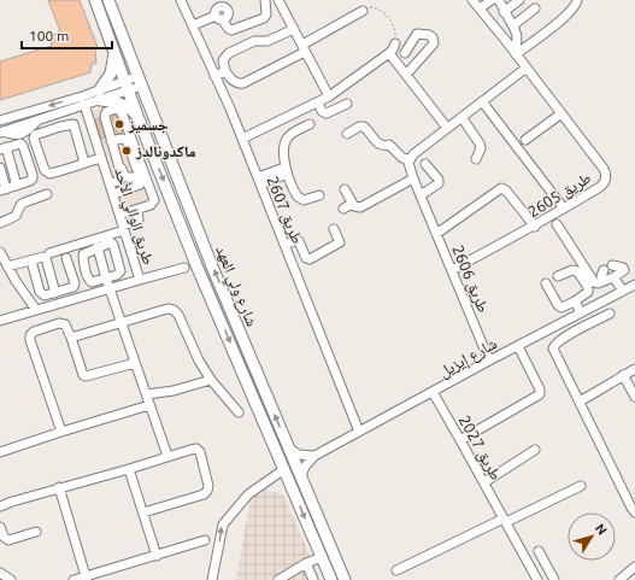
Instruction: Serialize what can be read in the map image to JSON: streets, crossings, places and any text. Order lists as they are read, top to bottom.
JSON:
{
  "streets": {
    "main road": ["شارع ولي العهد"],
    "street": [
      "طريق 2605",
      "طريق 2607",
      "طريق الوالي الأحد",
      "طريق 2606",
      "شارع إيزيل",
      "طريق 2027"
    ]
  },
  "crossings": [
    ["طريق 2605", "طريق 2606"],
    ["طريق 2607", "شارع إيزيل"],
    ["طريق 2606", "شارع إيزيل"],
    ["شارع ولي العهد", "شارع إيزيل"],
    ["شارع إيزيل", "طريق 2027"]
  ],
  "places": ["جسميز", "ماكدونالدز"],
  "scale_bar": "100 m",
  "north": "top right"
}
